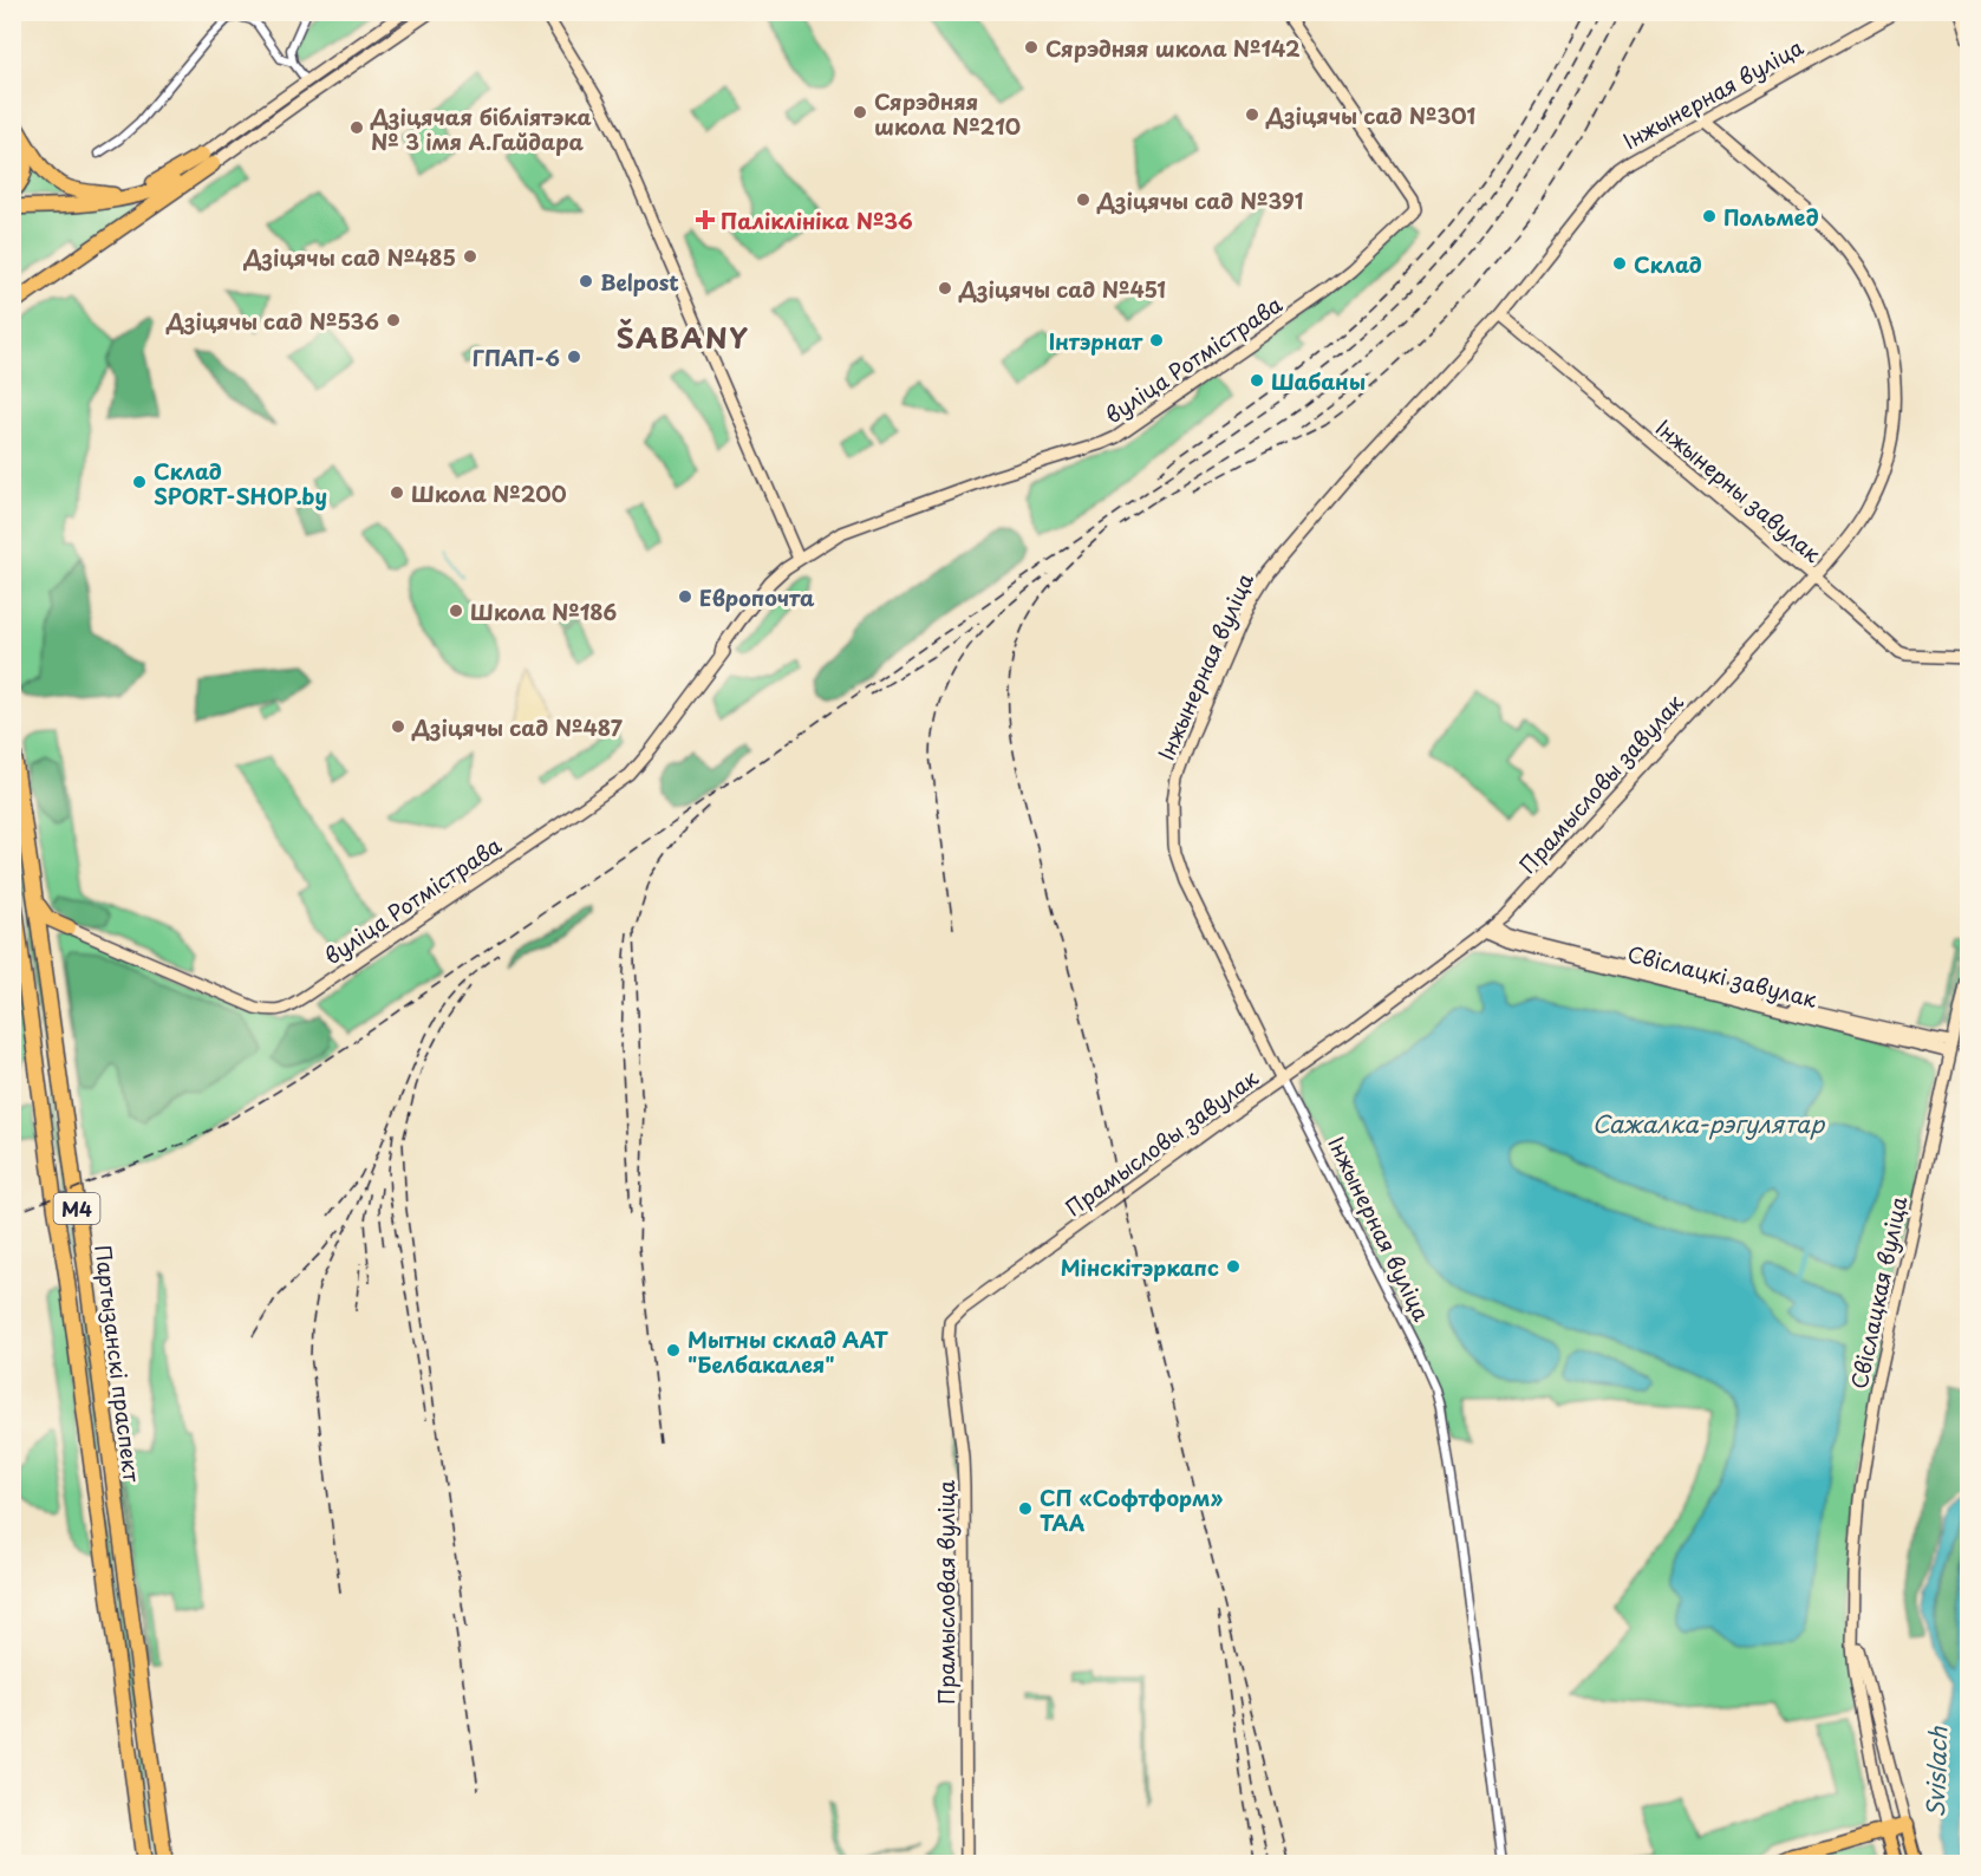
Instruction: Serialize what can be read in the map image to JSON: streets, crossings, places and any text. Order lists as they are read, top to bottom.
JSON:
{
  "streets": {
    "highway": ["М4", "Партызанскі праспект"],
    "main road": ["Свіслацкая вуліца"],
    "street": [
      "Інжынерная вуліца",
      "вуліца Ротмістрава",
      "Інжынерны завулак",
      "Прамысловы завулак",
      "Свіслацкі завулак",
      "Прамысловая вуліца"
    ]
  },
  "crossings": [
    ["Інжынерная вуліца", "Інжынерны завулак"],
    ["Інжынерная вуліца", "Прамысловы завулак"],
    ["Інжынерны завулак", "Прамысловы завулак"],
    ["Прамысловы завулак", "Свіслацкі завулак"],
    ["Прамысловы завулак", "Прамысловая вуліца"],
    ["Свіслацкі завулак", "Свіслацкая вуліца"]
  ],
  "districts": ["ŠABANY"],
  "water": ["Сажалка-рэгулятар", "Svislach"],
  "places": {
    "other": [
      "Сярэдняя школа №142",
      "Сярэдняя школа №210",
      "Дзіцячы сад №301",
      "Дзіцячая бібліятэка № 3 імя А.Гайдара",
      "Дзіцячы сад №391",
      "Польмед",
      "Дзіцячы сад №485",
      "Склад",
      "Belpost",
      "Дзіцячы сад №451",
      "Дзіцячы сад №536",
      "Інтэрнат",
      "ГПАП-6",
      "Шабаны",
      "Склад SPORT-SHOP.by",
      "Школа №200",
      "Европочта",
      "Школа №186",
      "Дзіцячы сад №487",
      "Мінскітэркапс",
      "Мытны склад ААТ \"Белбакалея\"",
      "СП «Софтформ» ТАА"
    ],
    "health": ["Паліклініка №36"]
  }
}
